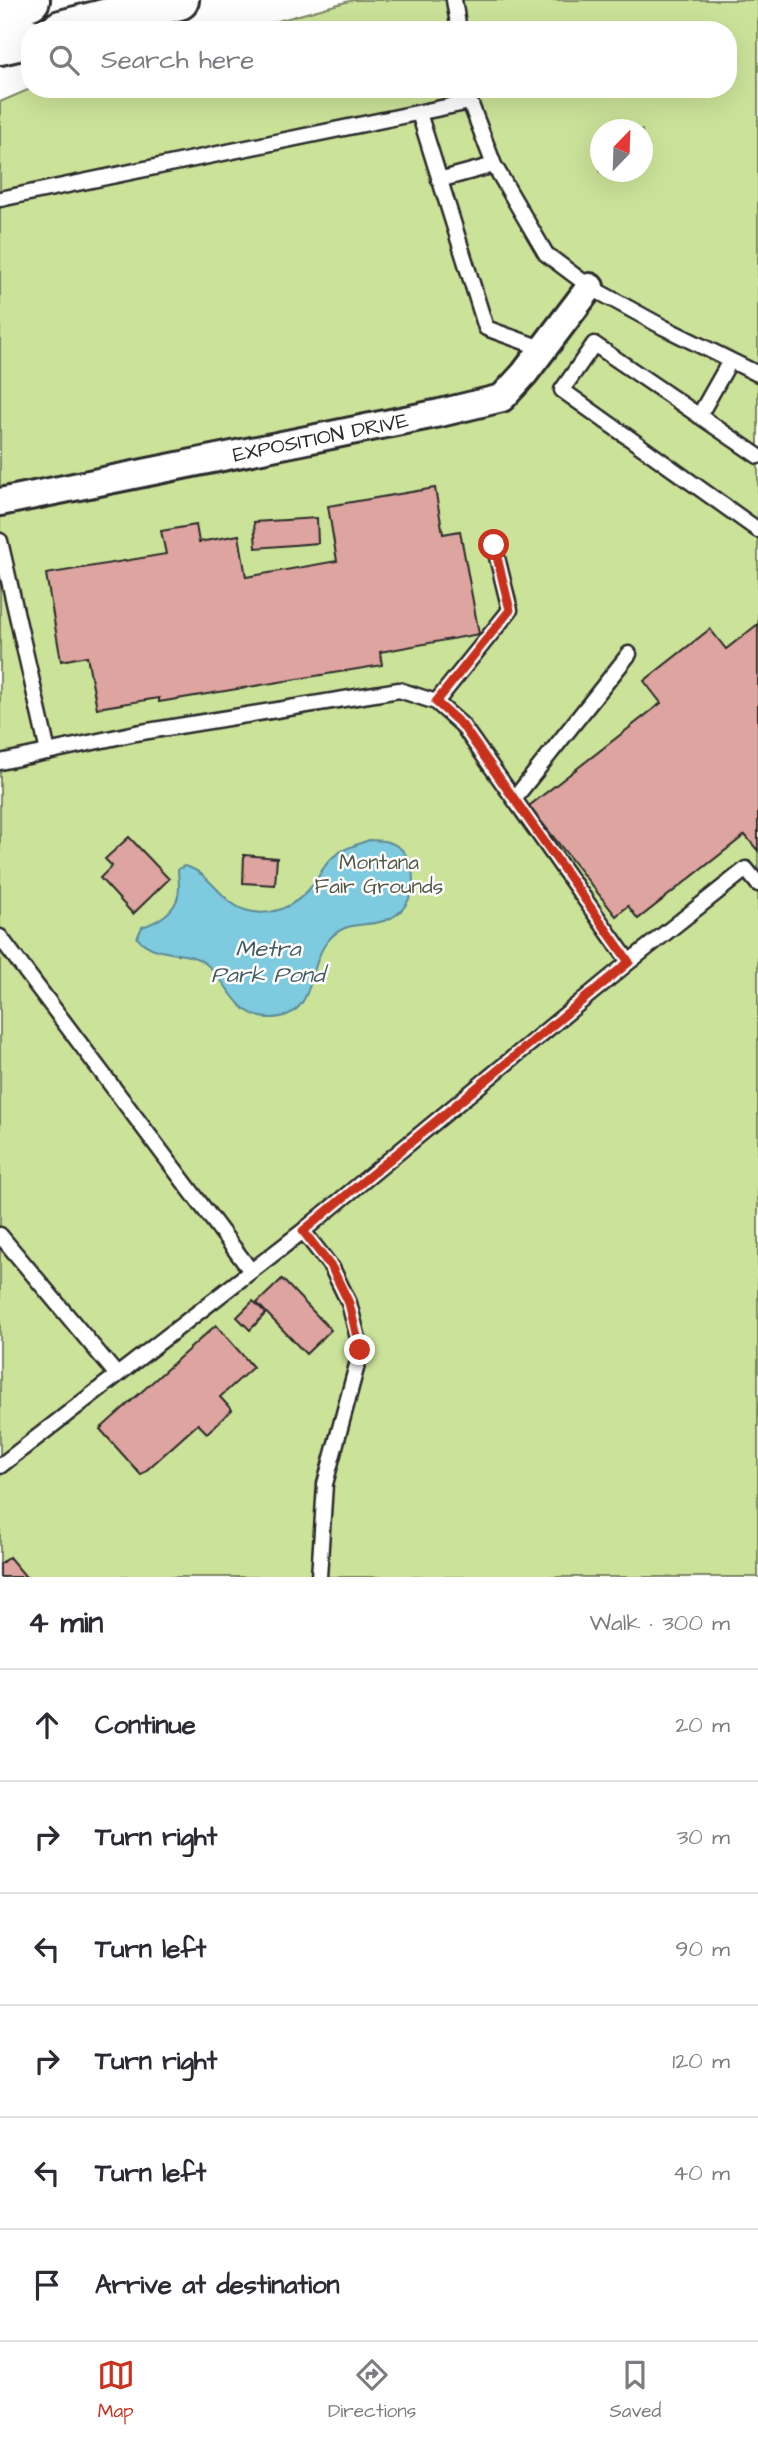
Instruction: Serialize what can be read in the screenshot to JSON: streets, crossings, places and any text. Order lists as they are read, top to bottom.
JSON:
{
  "streets": {
    "street": ["EXPOSITION DRIVE"]
  },
  "water": ["Metra Park Pond"],
  "parks": ["Montana Fair Grounds"],
  "north": "top right",
  "page": {
    "search": "Search here",
    "heading": ["4 min", "Walk · 300 m"],
    "list": [
      ["Continue", "20 m"],
      ["Turn right", "30 m"],
      ["Turn left", "90 m"],
      ["Turn right", "120 m"],
      ["Turn left", "40 m"],
      "Arrive at destination"
    ],
    "nav": ["Map", "Directions", "Saved"]
  }
}
